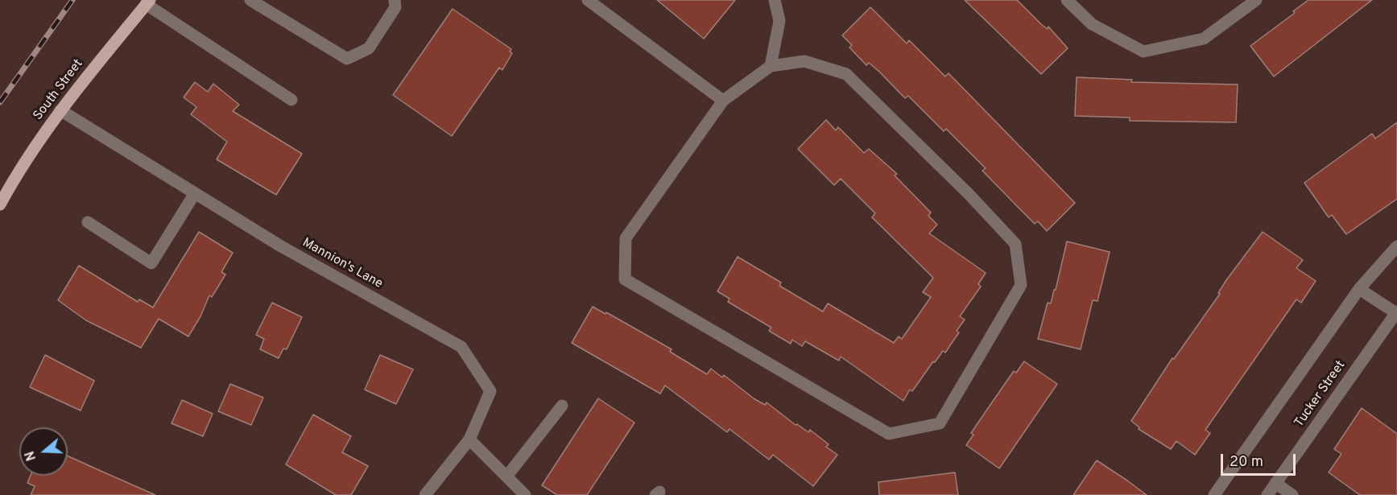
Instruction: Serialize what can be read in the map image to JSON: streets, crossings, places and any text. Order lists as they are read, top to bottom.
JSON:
{
  "streets": {
    "main road": ["South Street"],
    "street": ["Mannion's Lane", "Tucker Street"]
  },
  "crossings": [
    ["South Street", "Mannion's Lane"]
  ],
  "scale_bar": "20 m",
  "north": "left"
}
